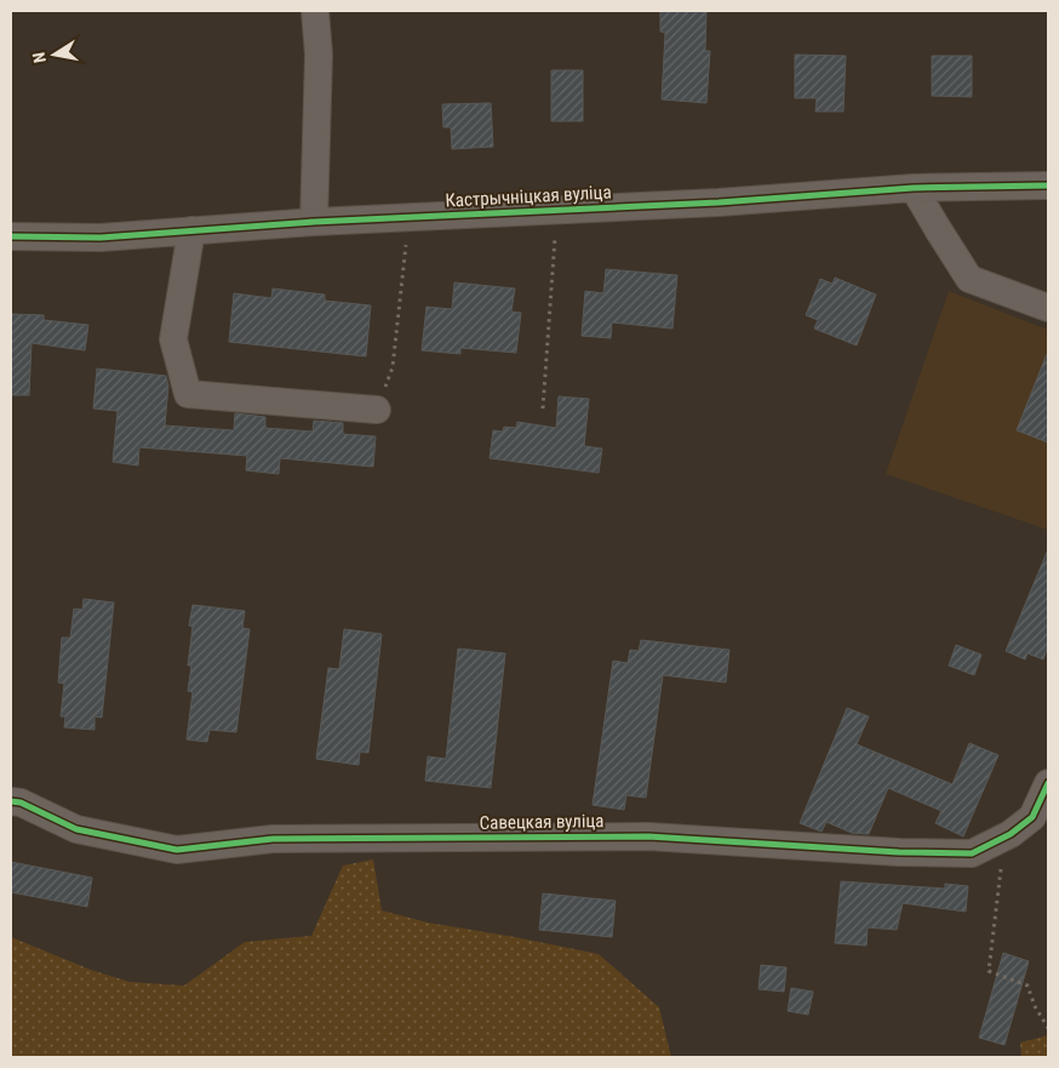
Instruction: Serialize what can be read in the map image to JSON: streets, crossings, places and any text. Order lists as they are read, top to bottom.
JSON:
{
  "streets": {
    "street": ["Кастрычніцкая вуліца", "Савецкая вуліца"]
  },
  "north": "left"
}
